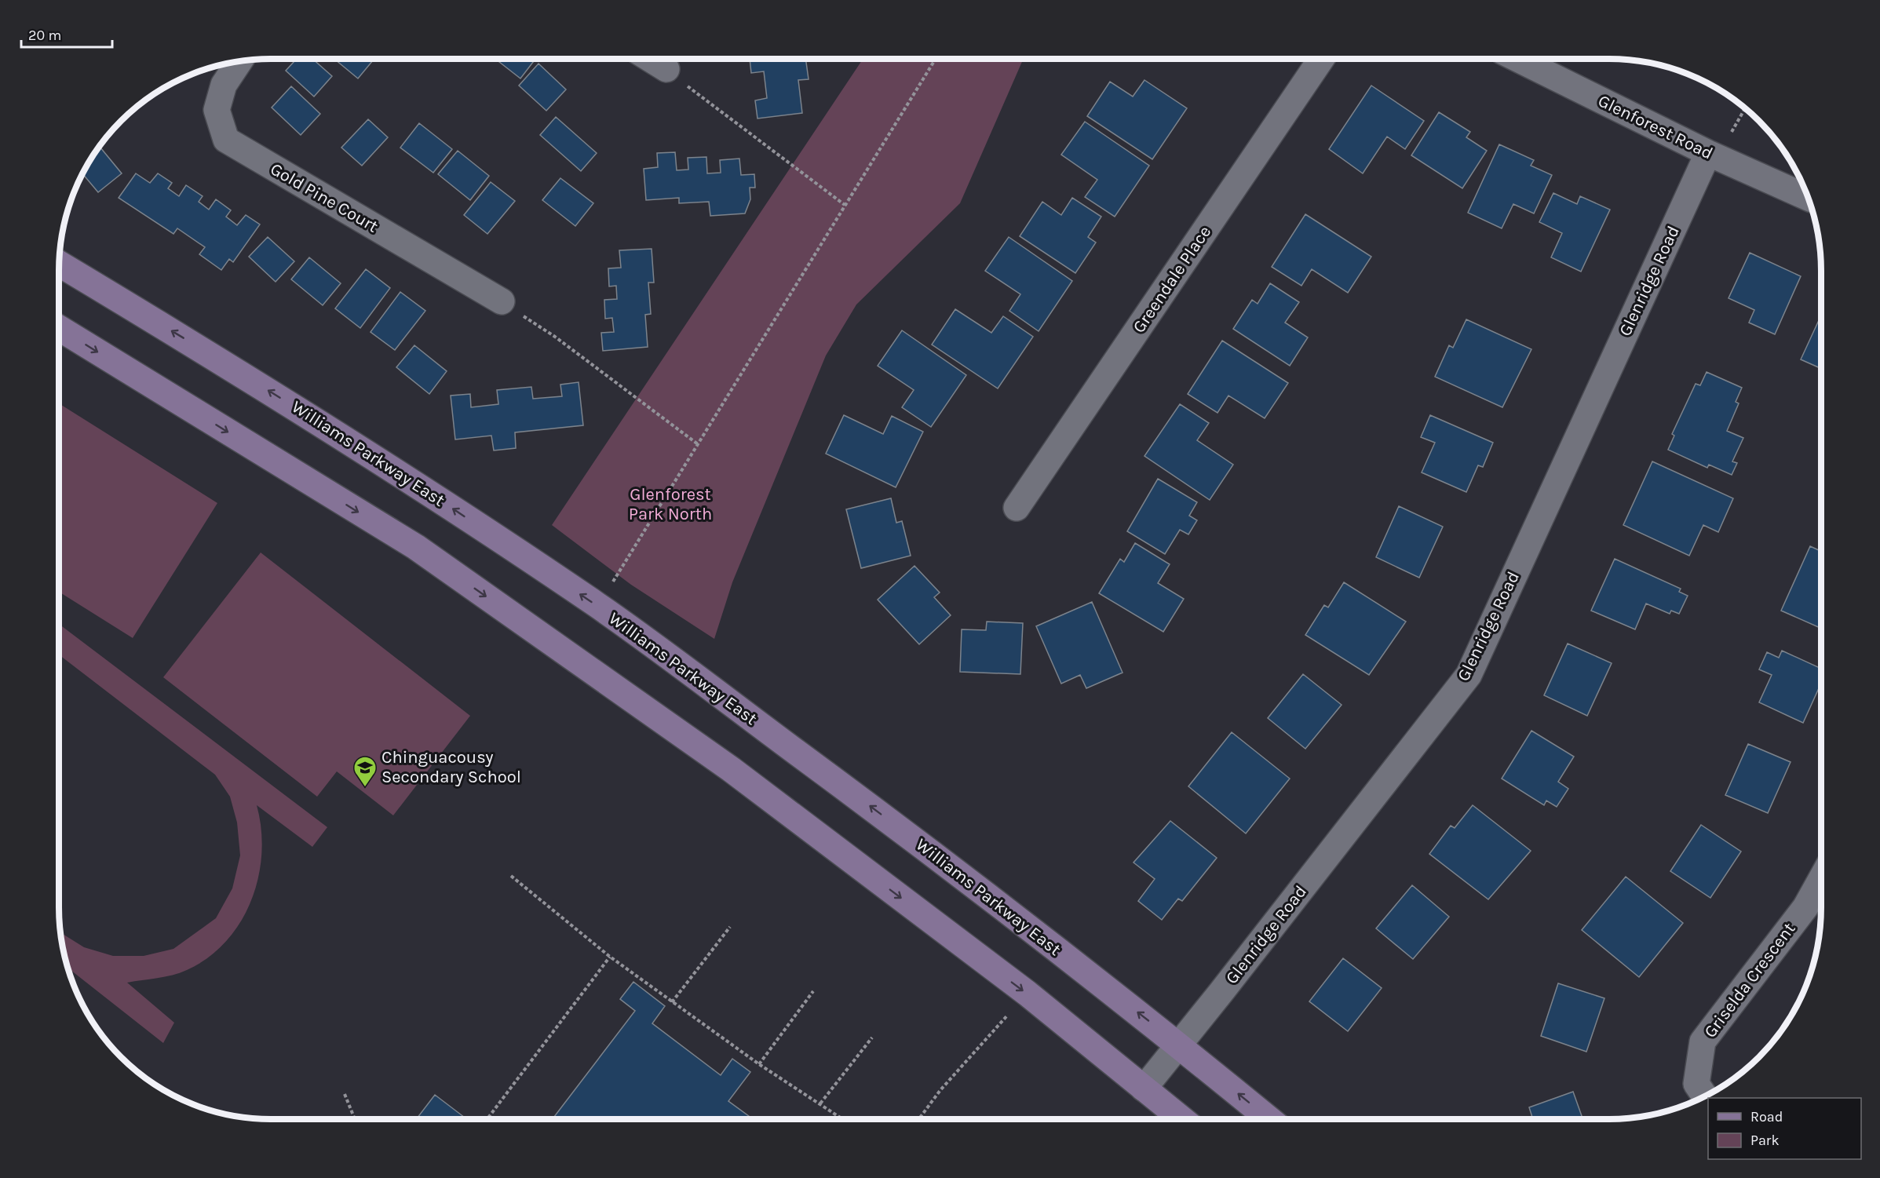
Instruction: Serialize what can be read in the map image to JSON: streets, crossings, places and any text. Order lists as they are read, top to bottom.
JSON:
{
  "streets": {
    "main road": ["Williams Parkway East"],
    "street": [
      "Glenforest Road",
      "Gold Pine Court",
      "Greendale Place",
      "Glenridge Road",
      "Griselda Crescent"
    ]
  },
  "crossings": [
    ["Glenforest Road", "Glenridge Road"],
    ["Glenridge Road", "Williams Parkway East"]
  ],
  "parks": ["Glenforest Park North"],
  "places": {
    "school or university": ["Chinguacousy Secondary School"]
  },
  "legend": ["Road", "Park"],
  "scale_bar": "20 m"
}
